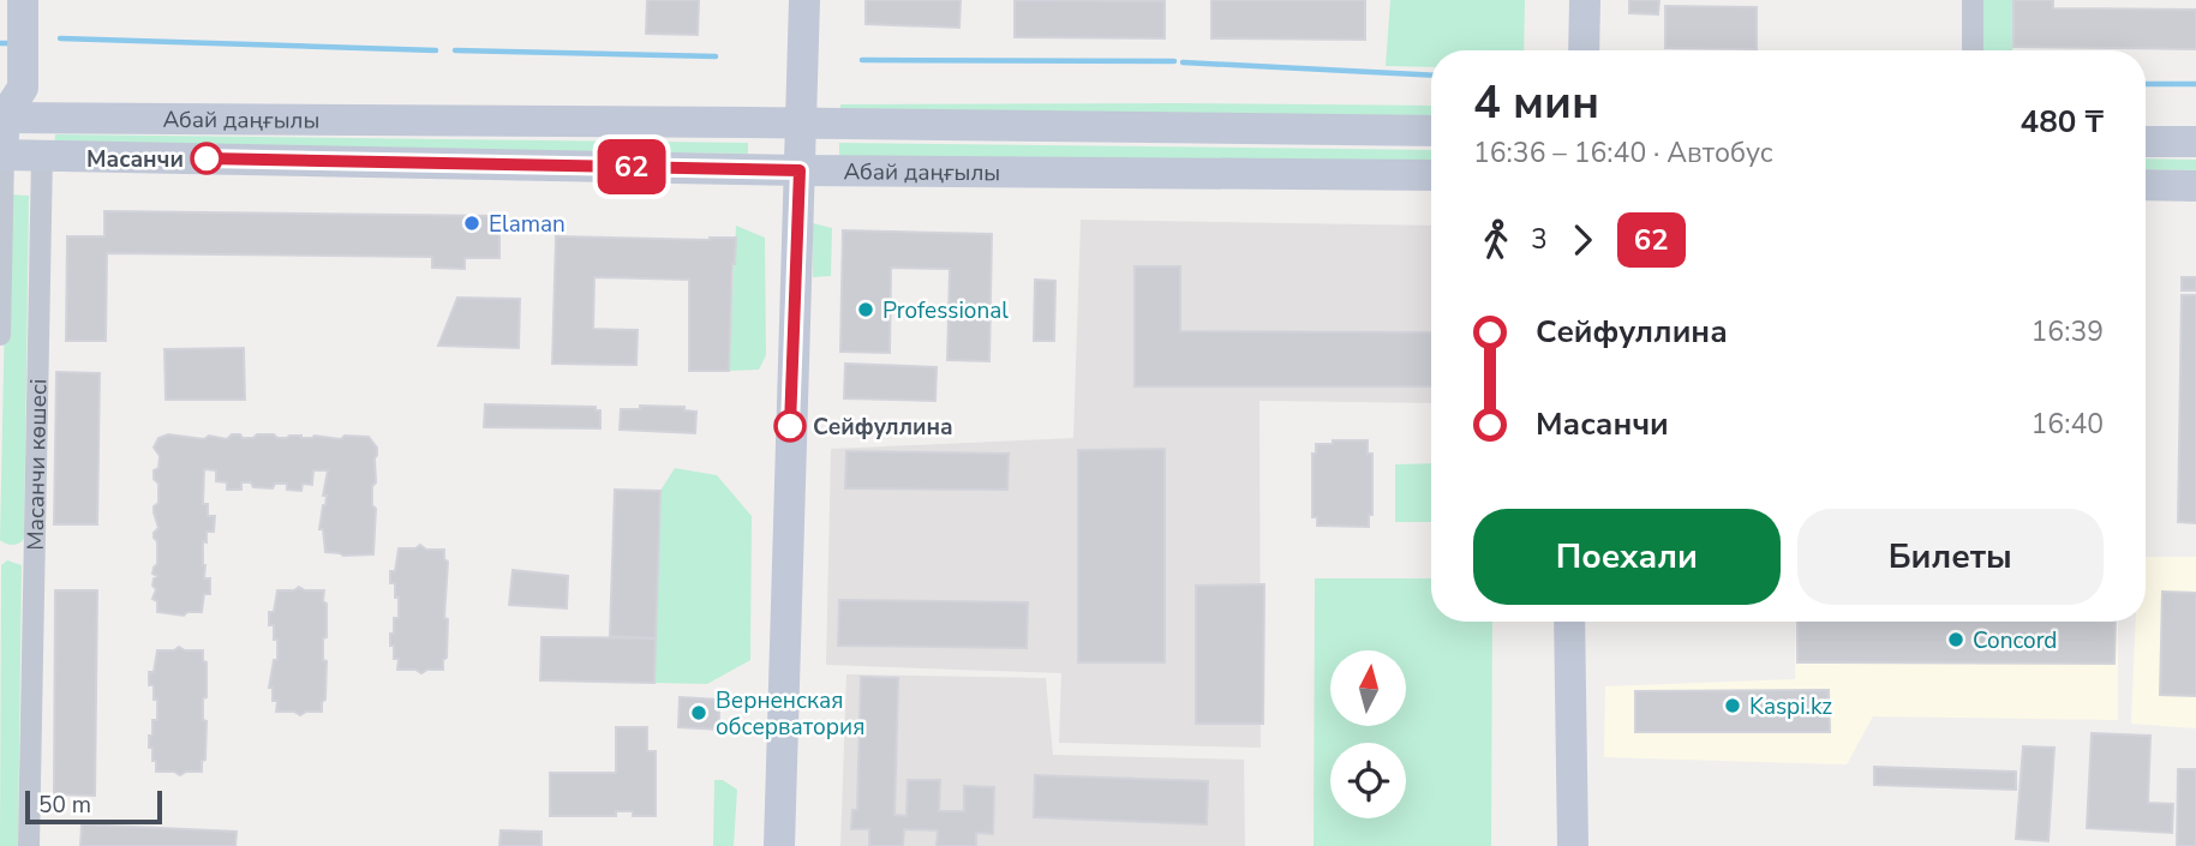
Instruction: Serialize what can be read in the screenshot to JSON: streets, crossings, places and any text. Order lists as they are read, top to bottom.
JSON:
{
  "streets": {
    "main road": ["Абай даңғылы", "Масанчи көшесі"]
  },
  "crossings": [
    ["Абай даңғылы", "Масанчи көшесі"]
  ],
  "places": [
    "Масанчи",
    "Elaman",
    "Professional",
    "Сейфуллина",
    "Concord",
    "Kaspi.kz",
    "Верненская обсерватория"
  ],
  "lines": ["bus line 62"],
  "scale_bar": "50 m",
  "north": "top",
  "page": {
    "on_map": "62",
    "heading": ["4 мин", "16:36 – 16:40 · Автобус", "480 ₸"],
    "legs": ["3", "62"],
    "list": [
      {
        "name": "Сейфуллина",
        "value": "16:39"
      },
      {
        "name": "Масанчи",
        "value": "16:40"
      }
    ],
    "buttons": ["Поехали", "Билеты"],
    "scale": "50 m"
  }
}
